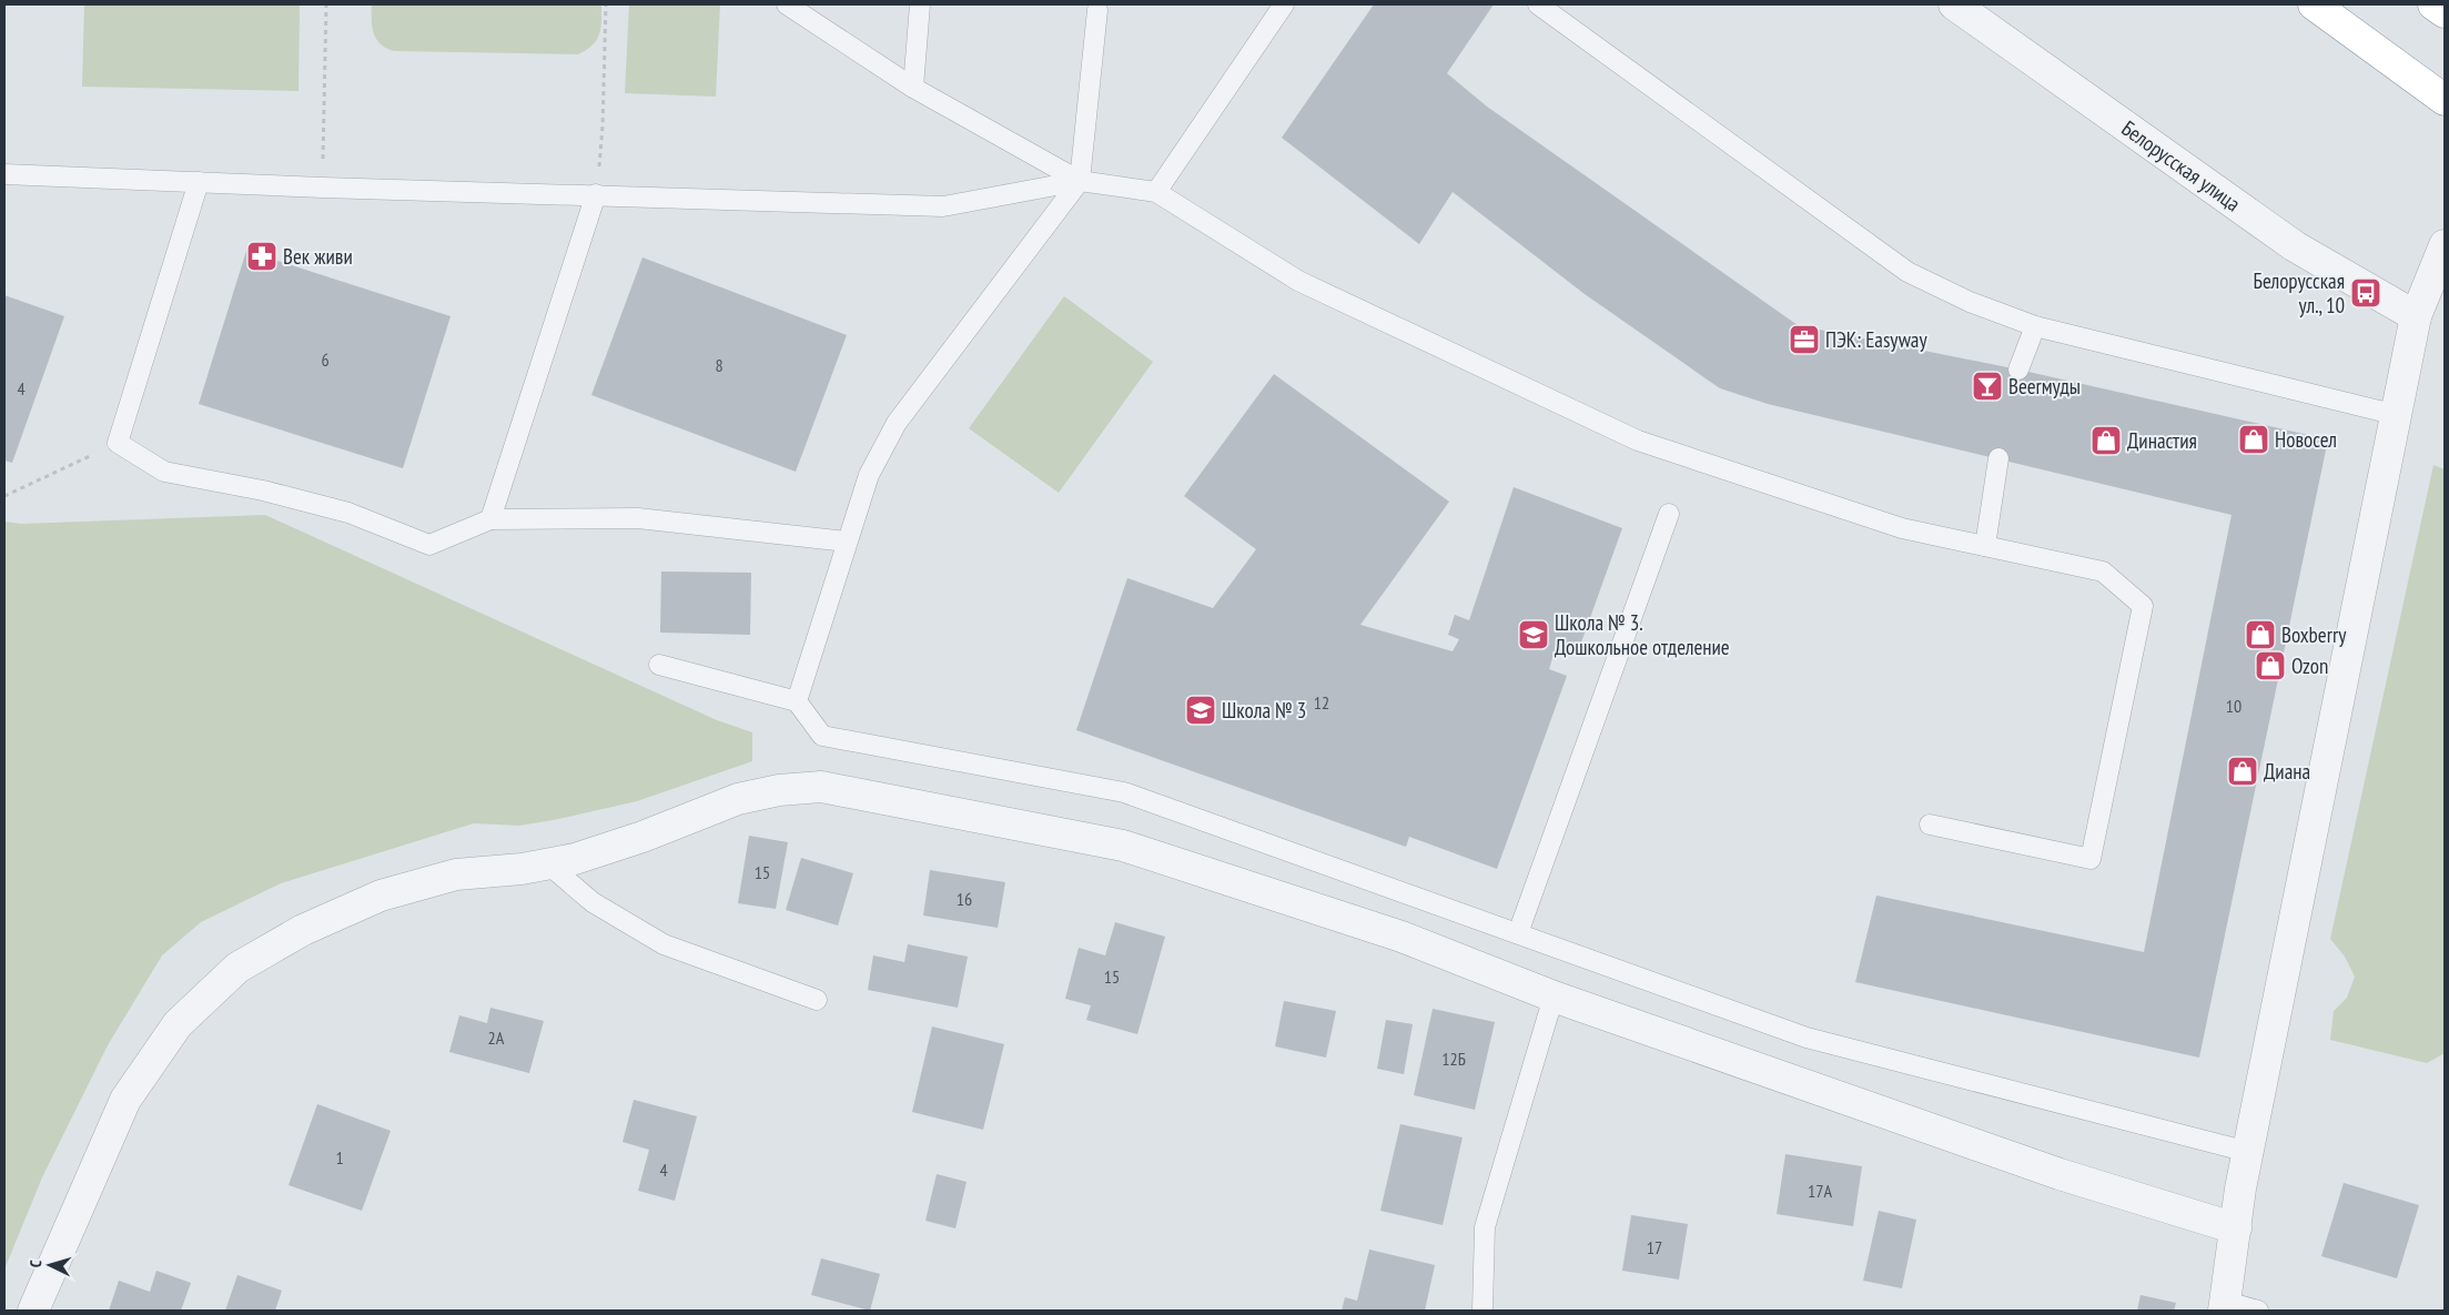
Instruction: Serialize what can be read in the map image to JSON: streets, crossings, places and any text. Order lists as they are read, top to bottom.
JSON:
{
  "streets": {
    "street": ["Белорусская улица"]
  },
  "places": {
    "pharmacy": ["Век живи"],
    "bus stop": ["Белорусская ул., 10"],
    "office": ["ПЭК: Easyway"],
    "bar": ["Beerмуды"],
    "shop": [
      "Новосел",
      "Династия",
      "Boxberry",
      "Ozon",
      "Диана"
    ],
    "school or university": ["Школа № 3. Дошкольное отделение", "Школа № 3"]
  },
  "house_numbers": [
    "6",
    "8",
    "4",
    "12",
    "10",
    "15",
    "16",
    "15",
    "2А",
    "12Б",
    "1",
    "4",
    "17А",
    "17"
  ],
  "north": "left"
}
